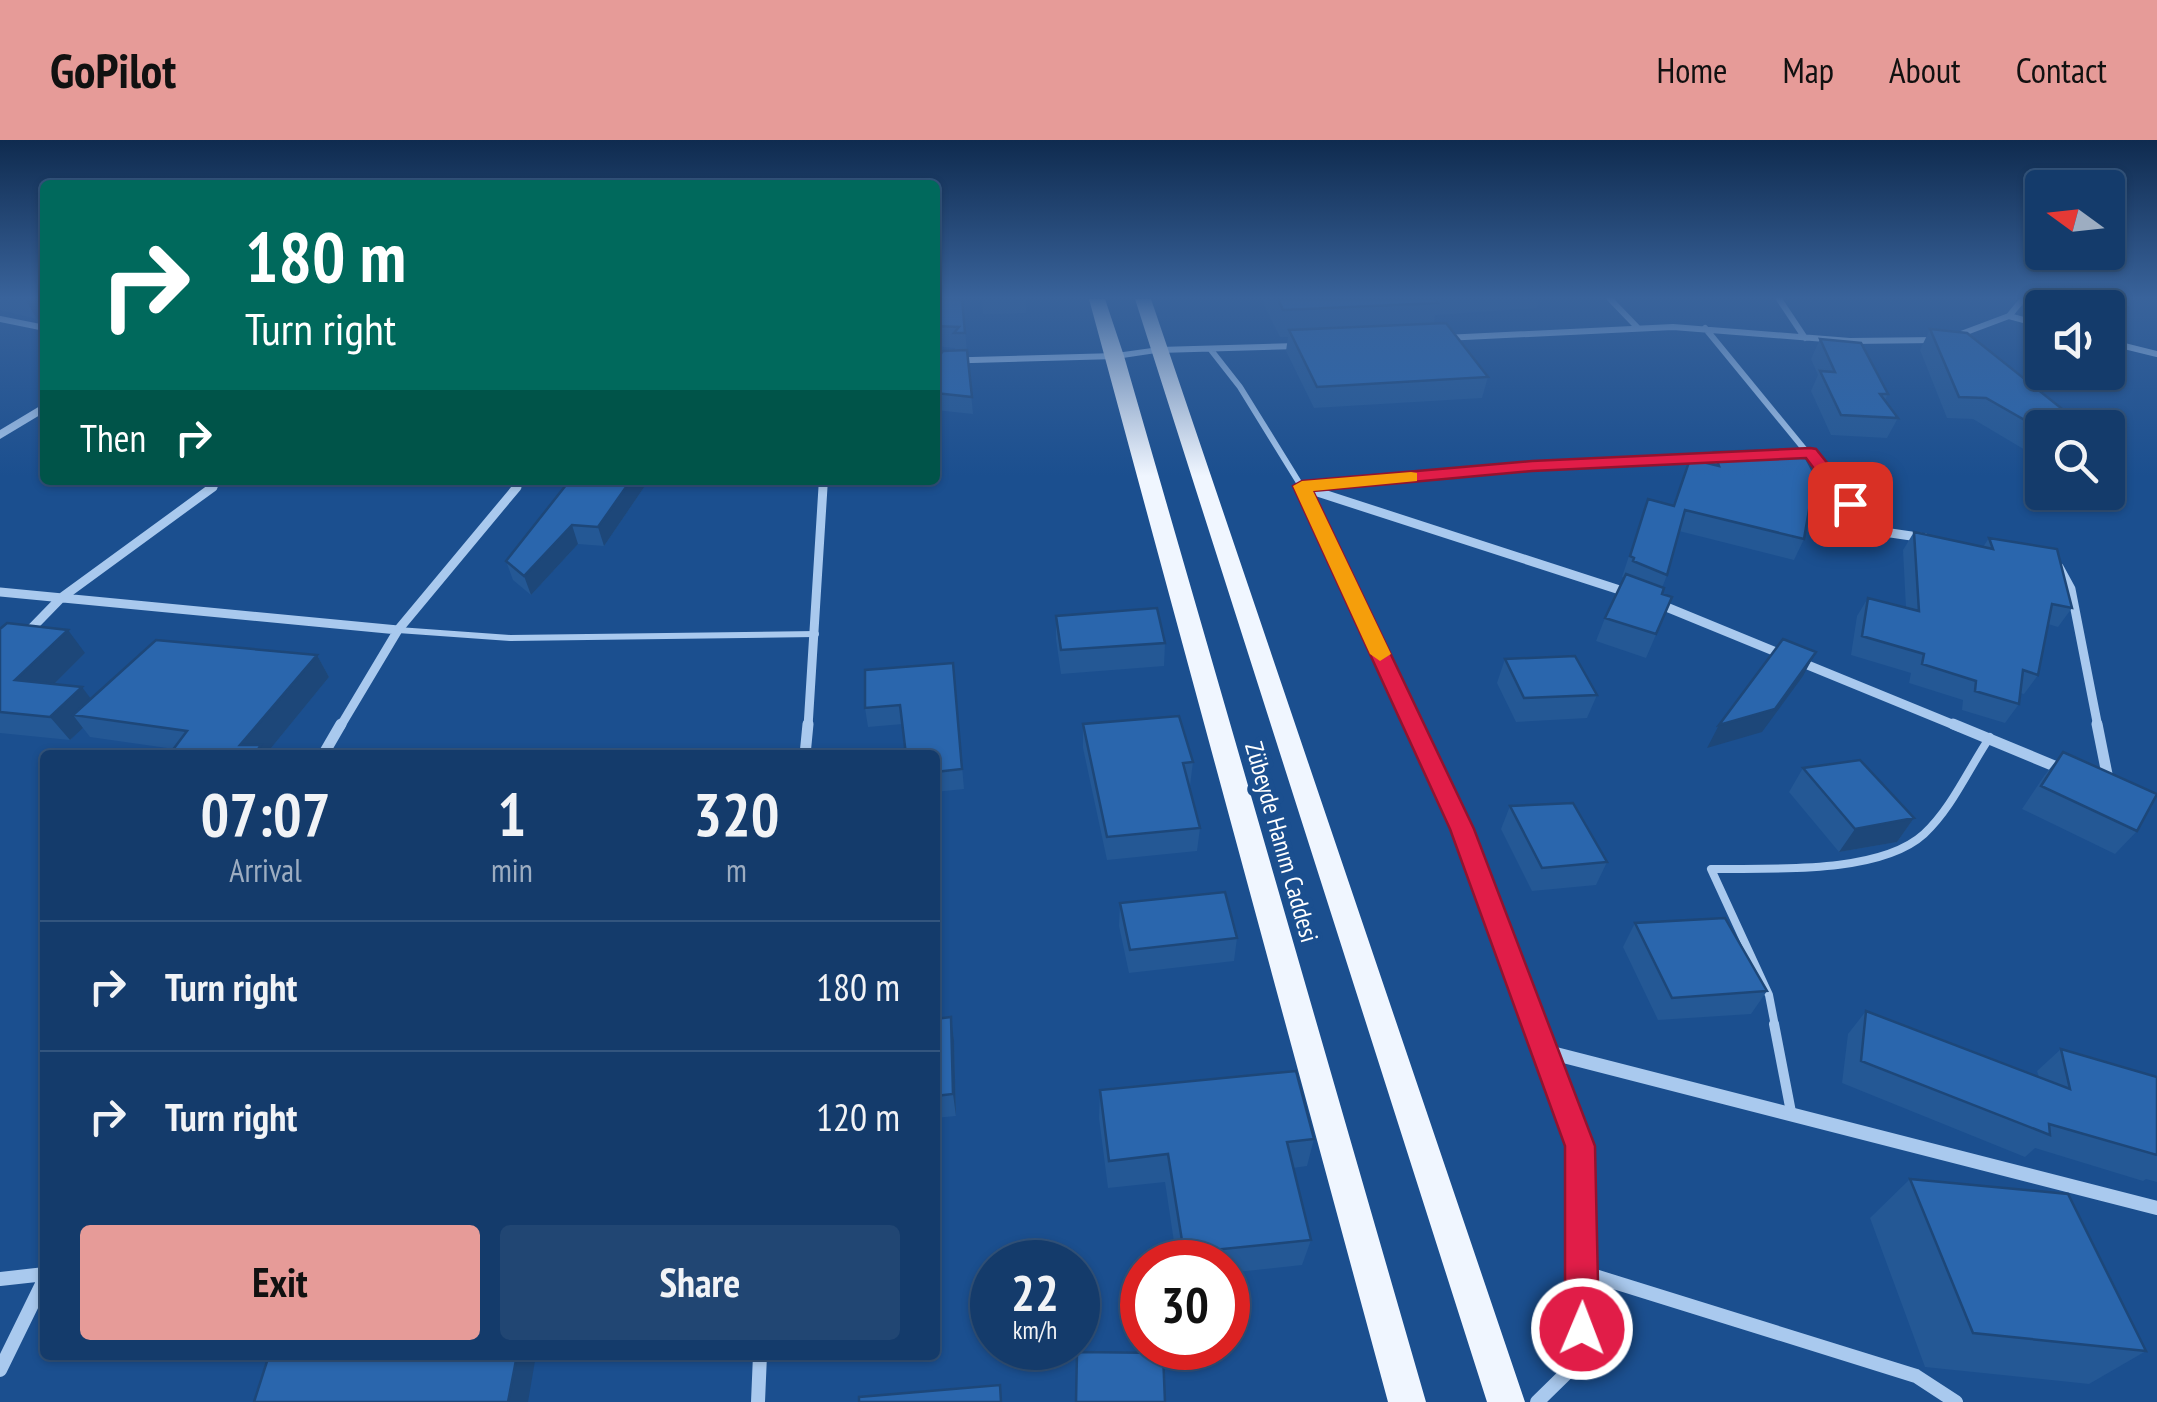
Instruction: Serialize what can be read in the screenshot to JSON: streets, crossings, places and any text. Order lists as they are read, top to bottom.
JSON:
{
  "streets": {
    "main road": ["Zübeyde Hanım Caddesi"]
  },
  "north": "left",
  "page": {
    "header": "GoPilot",
    "nav": [
      "Home",
      "Map",
      "About",
      "Contact"
    ],
    "turn": ["180 m", "Turn right"],
    "then": "Then",
    "eta": [
      "07:07",
      "Arrival",
      "1",
      "min",
      "320",
      "m"
    ],
    "list": [
      {
        "name": "Turn right",
        "value": "180 m"
      },
      {
        "name": "Turn right",
        "value": "120 m"
      }
    ],
    "buttons": ["Exit", "Share"],
    "speed": "22 km/h",
    "limit": "30"
  }
}
